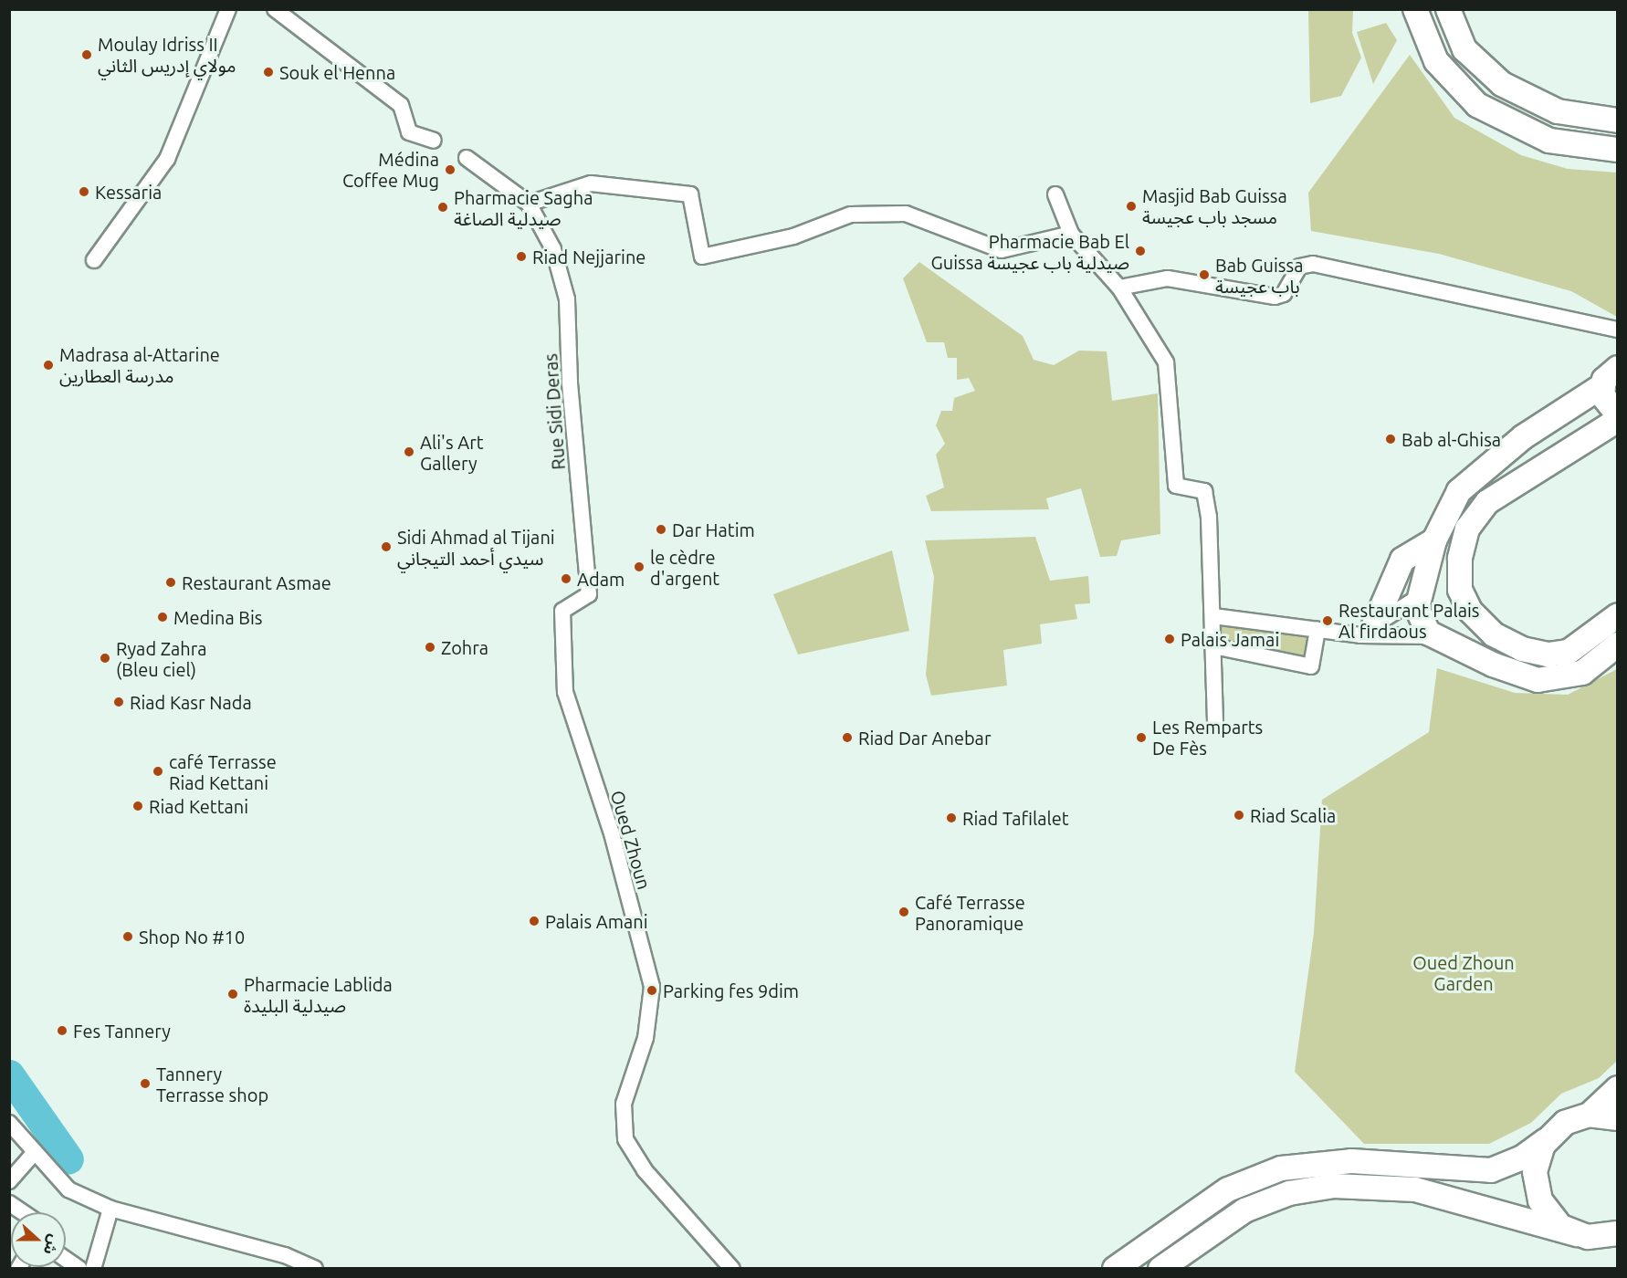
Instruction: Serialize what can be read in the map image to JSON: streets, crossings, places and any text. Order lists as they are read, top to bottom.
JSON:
{
  "streets": {
    "street": ["Rue Sidi Deras", "Oued Zhoun"]
  },
  "crossings": [
    ["Rue Sidi Deras", "Oued Zhoun"]
  ],
  "parks": ["Oued Zhoun Garden"],
  "places": [
    "Moulay Idriss II مولاي إدريس الثاني",
    "Souk el Henna",
    "Médina Coffee Mug",
    "Kessaria",
    "Masjid Bab Guissa مسجد باب عجيسة",
    "Pharmacie Sagha صيدلية الصاغة",
    "Pharmacie Bab El Guissa صيدلية باب عجيسة",
    "Riad Nejjarine",
    "Bab Guissa باب عجيسة",
    "Madrasa al-Attarine مدرسة العطارين",
    "Bab al-Ghisa",
    "Ali's Art Gallery",
    "Dar Hatim",
    "Sidi Ahmad al Tijani سيدي أحمد التيجاني",
    "le cèdre d'argent",
    "Adam",
    "Restaurant Asmae",
    "Medina Bis",
    "Restaurant Palais Al firdaous",
    "Palais Jamai",
    "Zohra",
    "Ryad Zahra (Bleu ciel)",
    "Riad Kasr Nada",
    "Riad Dar Anebar",
    "Les Remparts De Fès",
    "café Terrasse Riad Kettani",
    "Riad Kettani",
    "Riad Scalia",
    "Riad Tafilalet",
    "Café Terrasse Panoramique",
    "Palais Amani",
    "Shop No #10",
    "Parking fes 9dim",
    "Pharmacie Lablida صيدلية البليدة",
    "Fes Tannery",
    "Tannery Terrasse shop"
  ],
  "north": "right"
}
